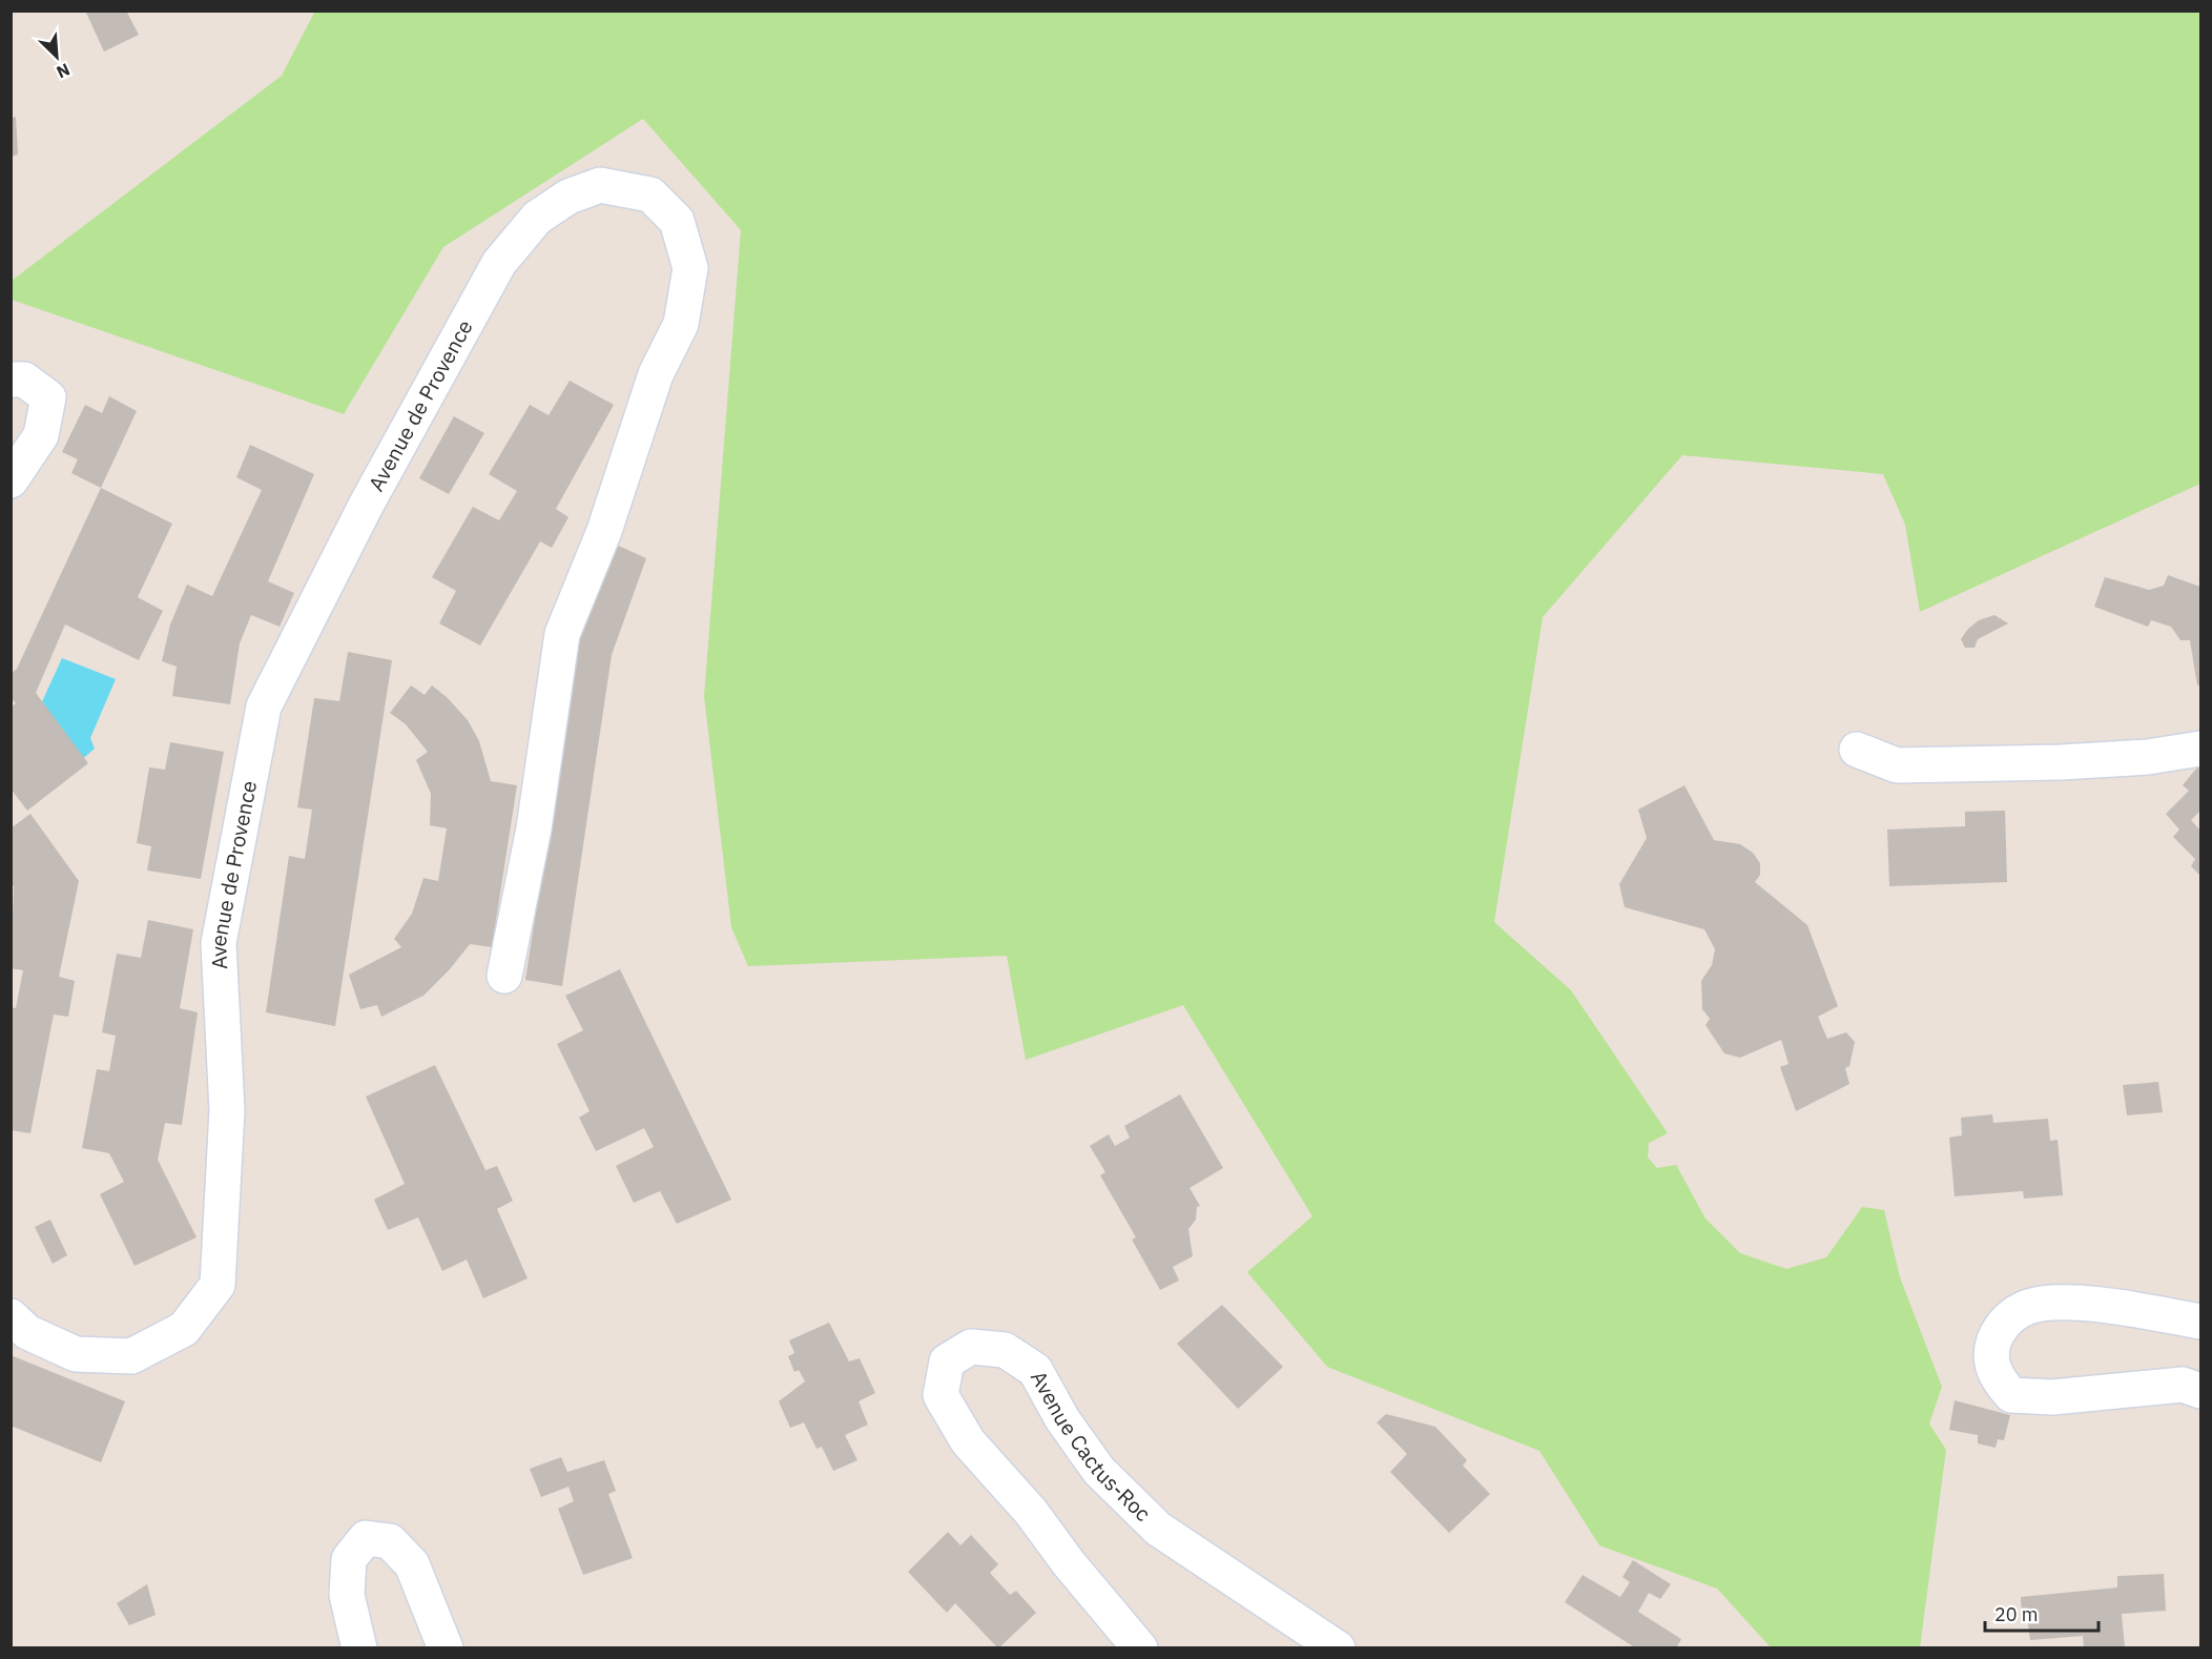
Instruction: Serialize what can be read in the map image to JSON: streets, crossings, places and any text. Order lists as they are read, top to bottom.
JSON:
{
  "streets": {
    "street": ["Avenue de Provence", "Avenue Cactus-Roc"]
  },
  "scale_bar": "20 m",
  "north": "bottom right"
}
